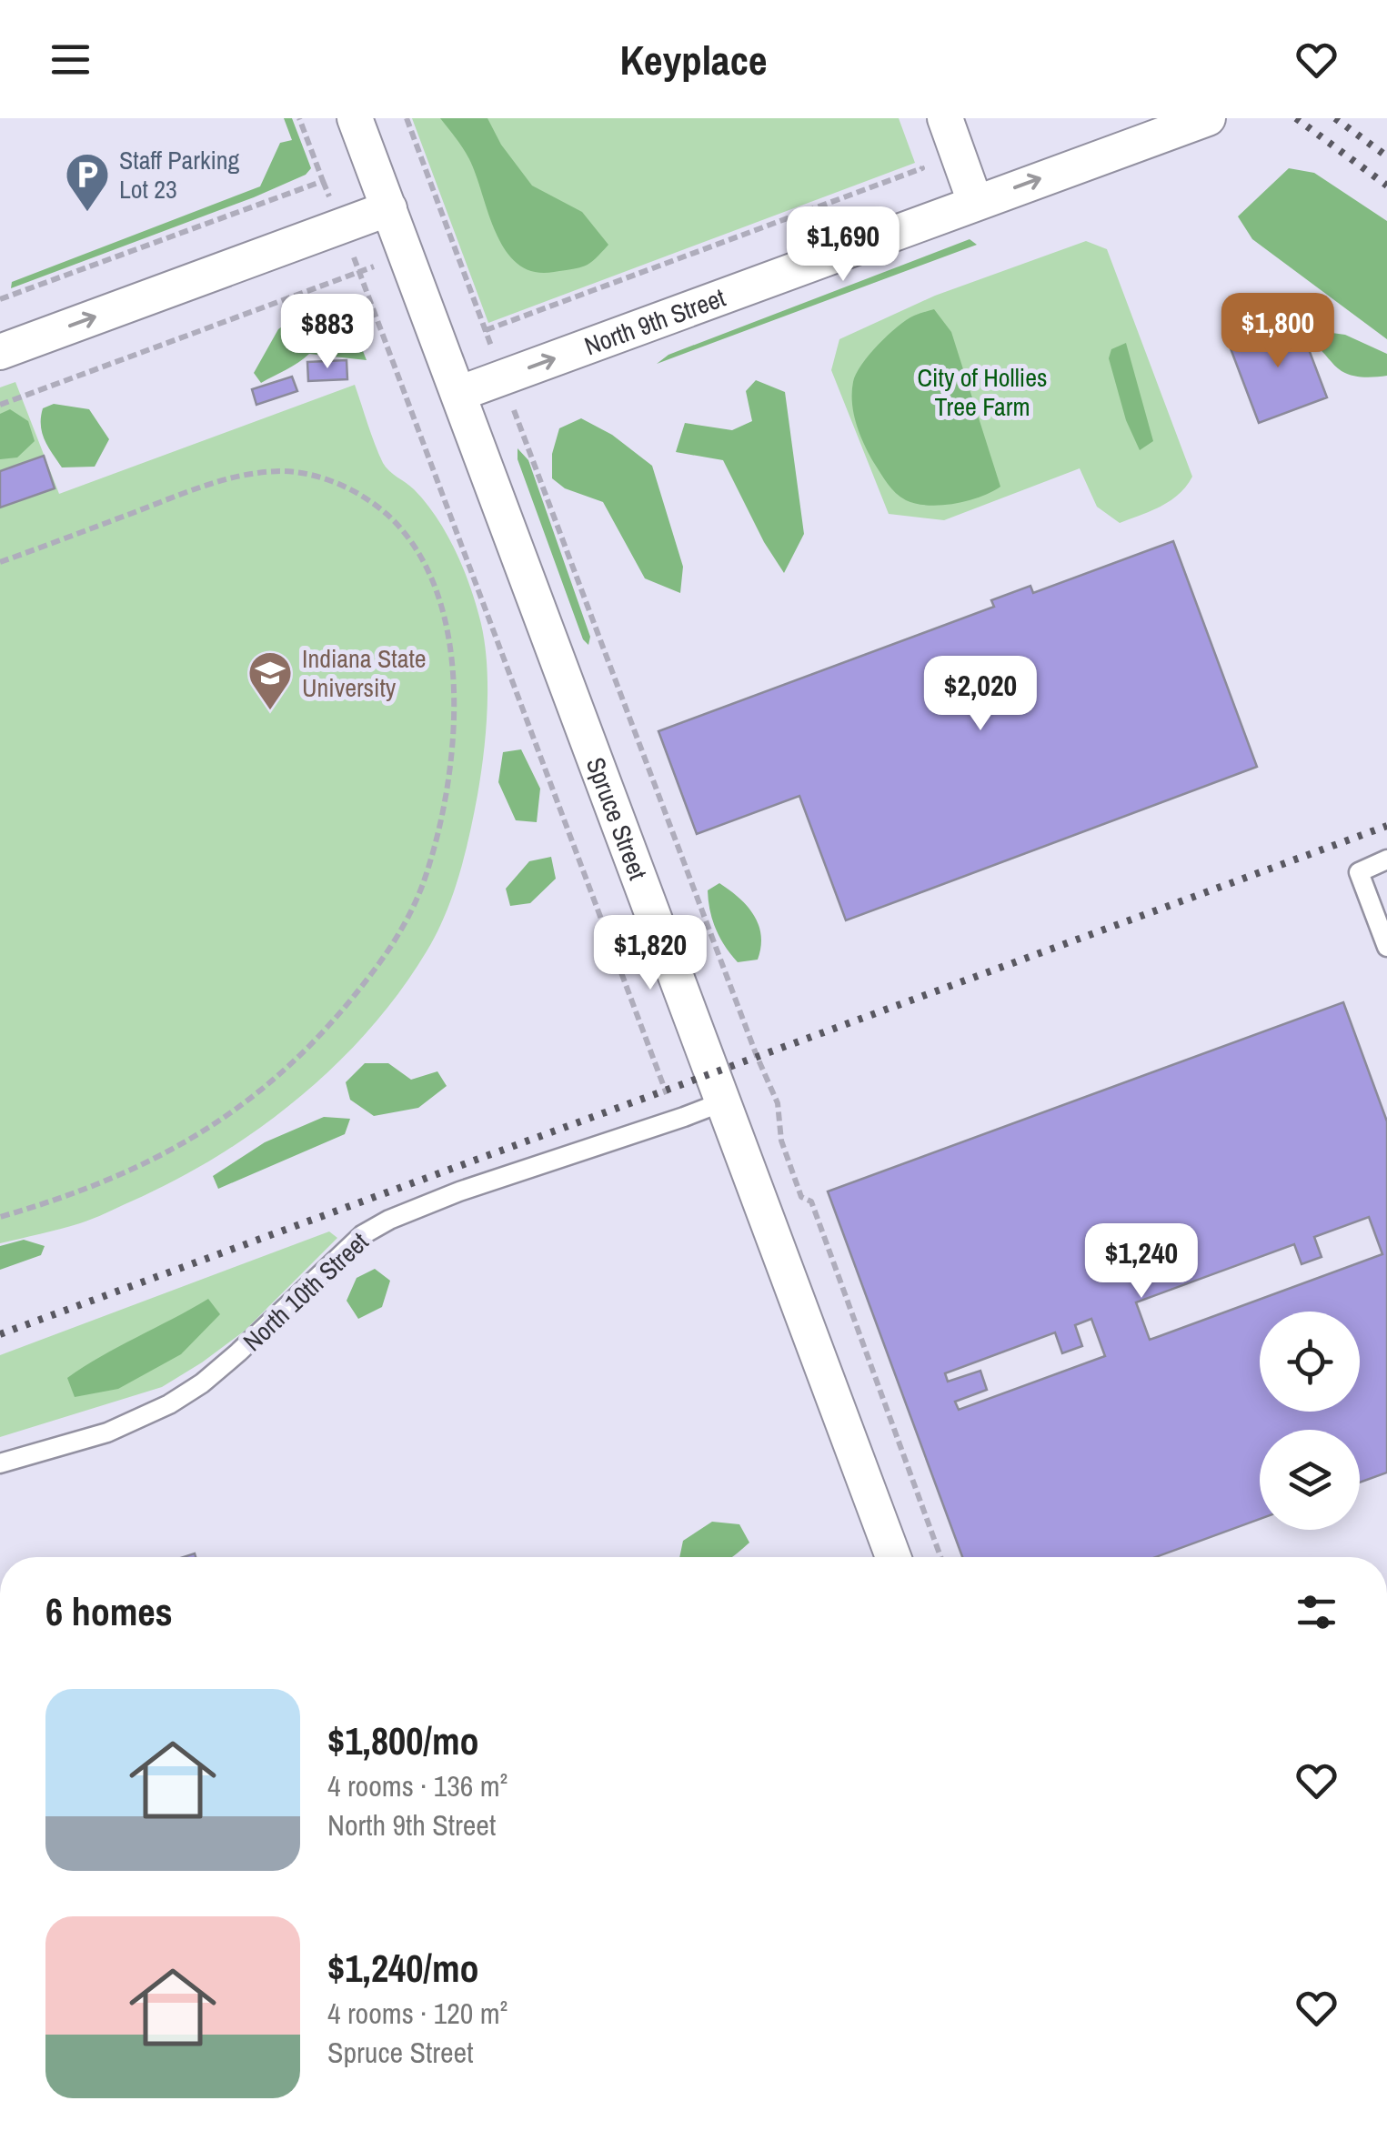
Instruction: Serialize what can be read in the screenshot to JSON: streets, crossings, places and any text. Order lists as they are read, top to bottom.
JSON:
{
  "streets": {
    "street": ["North 9th Street", "Spruce Street"],
    "lane": ["North 10th Street"]
  },
  "crossings": [
    ["North 9th Street", "Spruce Street"],
    ["Spruce Street", "North 10th Street"]
  ],
  "one_way": ["North 9th Street"],
  "parks": ["City of Hollies Tree Farm"],
  "places": {
    "parking": ["Staff Parking Lot 23"],
    "school or university": ["Indiana State University"]
  },
  "page": {
    "header": "Keyplace",
    "price": [
      "$1,690",
      "$1,800",
      "$883",
      "$2,020",
      "$1,820",
      "$1,240"
    ],
    "heading": "6 homes",
    "list": [
      {
        "name": "$1,800/mo",
        "note": "4 rooms · 136 m² · North 9th Street"
      },
      {
        "name": "$1,240/mo",
        "note": "4 rooms · 120 m² · Spruce Street"
      }
    ]
  }
}
